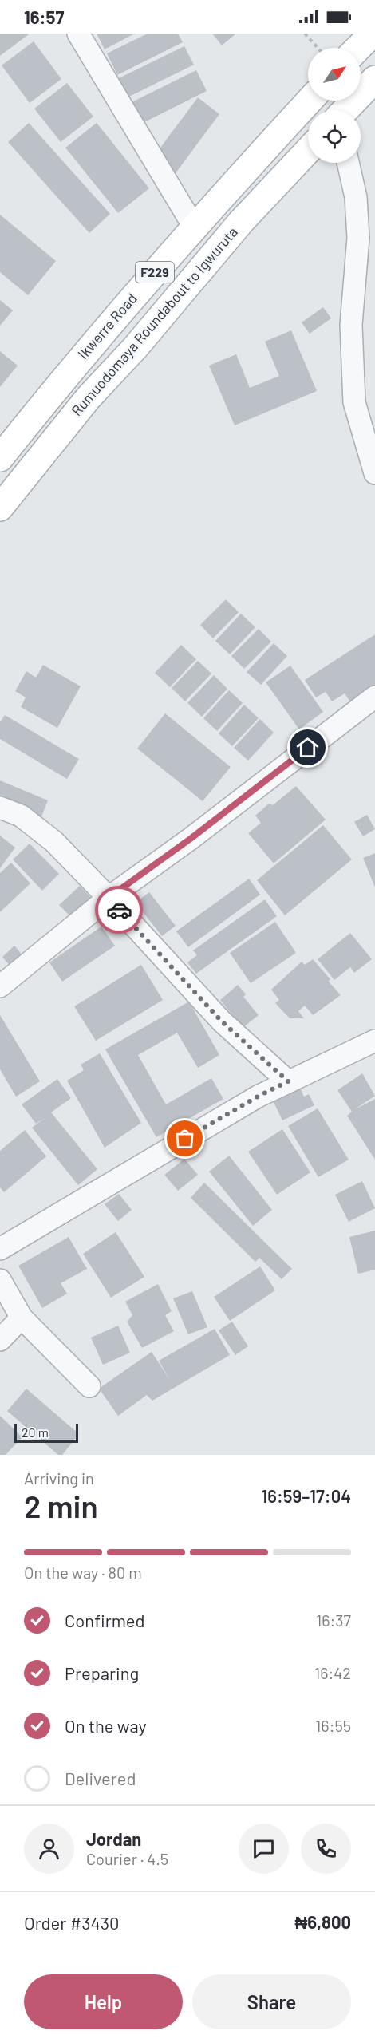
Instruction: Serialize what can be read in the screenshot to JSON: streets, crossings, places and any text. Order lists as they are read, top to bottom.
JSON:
{
  "streets": {
    "main road": ["F229", "Rumuodomaya Roundabout to Igwuruta", "Ikwerre Road"]
  },
  "scale_bar": "20 m",
  "north": "top right",
  "page": {
    "status": "16:57",
    "scale": "20 m",
    "heading": ["2 min", "Arriving in", "16:59–17:04"],
    "panel": [
      "Jordan",
      "Courier · 4.5",
      "Order #3430",
      "₦6,800"
    ],
    "bar": "On the way · 80 m",
    "list": [
      ["Confirmed", "16:37"],
      ["Preparing", "16:42"],
      ["On the way", "16:55"],
      "Delivered"
    ],
    "buttons": ["Help", "Share"]
  }
}
